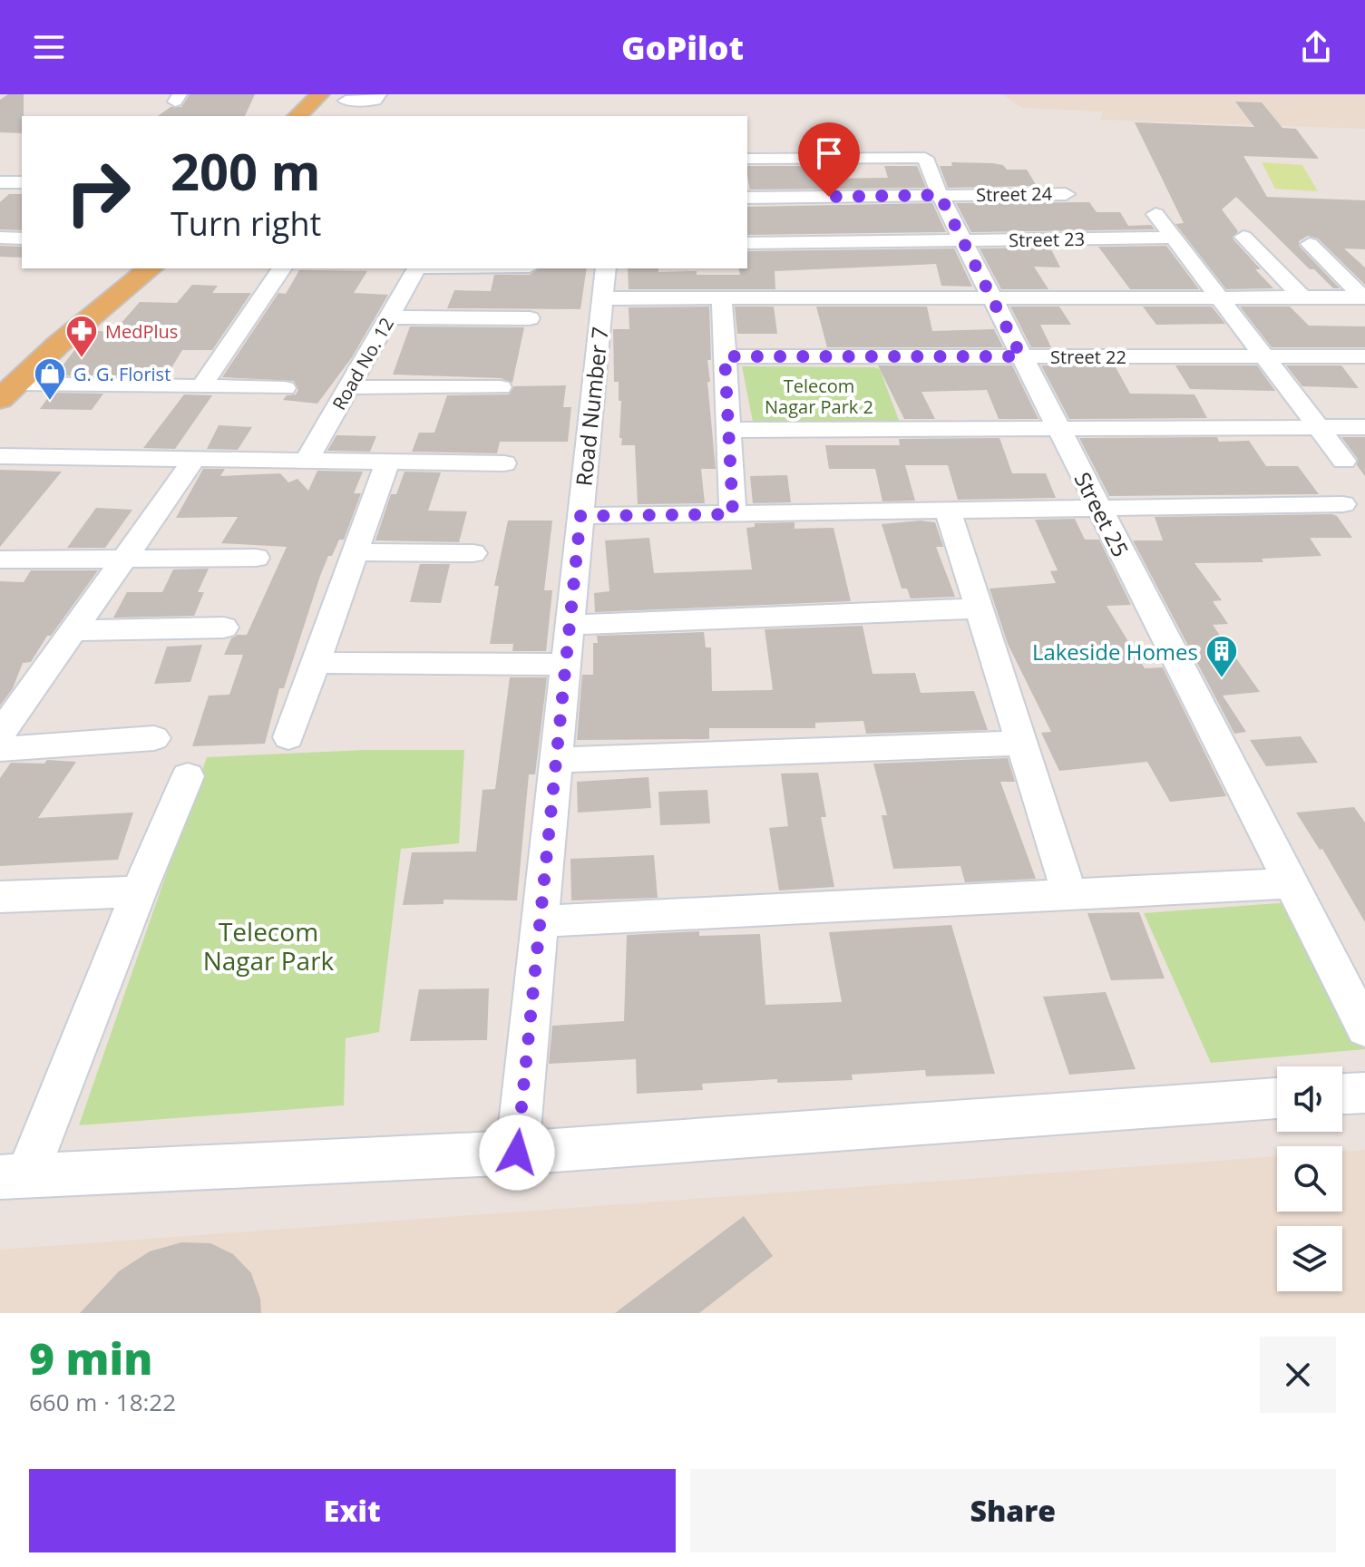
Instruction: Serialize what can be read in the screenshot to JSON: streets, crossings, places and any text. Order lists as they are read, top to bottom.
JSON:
{
  "streets": {
    "street": [
      "Street 24",
      "Street 23",
      "Street 22",
      "Road No. 12",
      "Road Number 7",
      "Street 25"
    ]
  },
  "crossings": [
    ["Street 24", "Street 25"],
    ["Street 23", "Street 25"],
    ["Street 22", "Street 25"]
  ],
  "parks": ["Telecom Nagar Park 2", "Telecom Nagar Park"],
  "places": {
    "pharmacy": ["MedPlus"],
    "shop": ["G. G. Florist"],
    "building": ["Lakeside Homes"]
  },
  "page": {
    "header": "GoPilot",
    "turn": ["200 m", "Turn right"],
    "heading": ["9 min", "660 m · 18:22"],
    "buttons": ["Exit", "Share"]
  }
}
